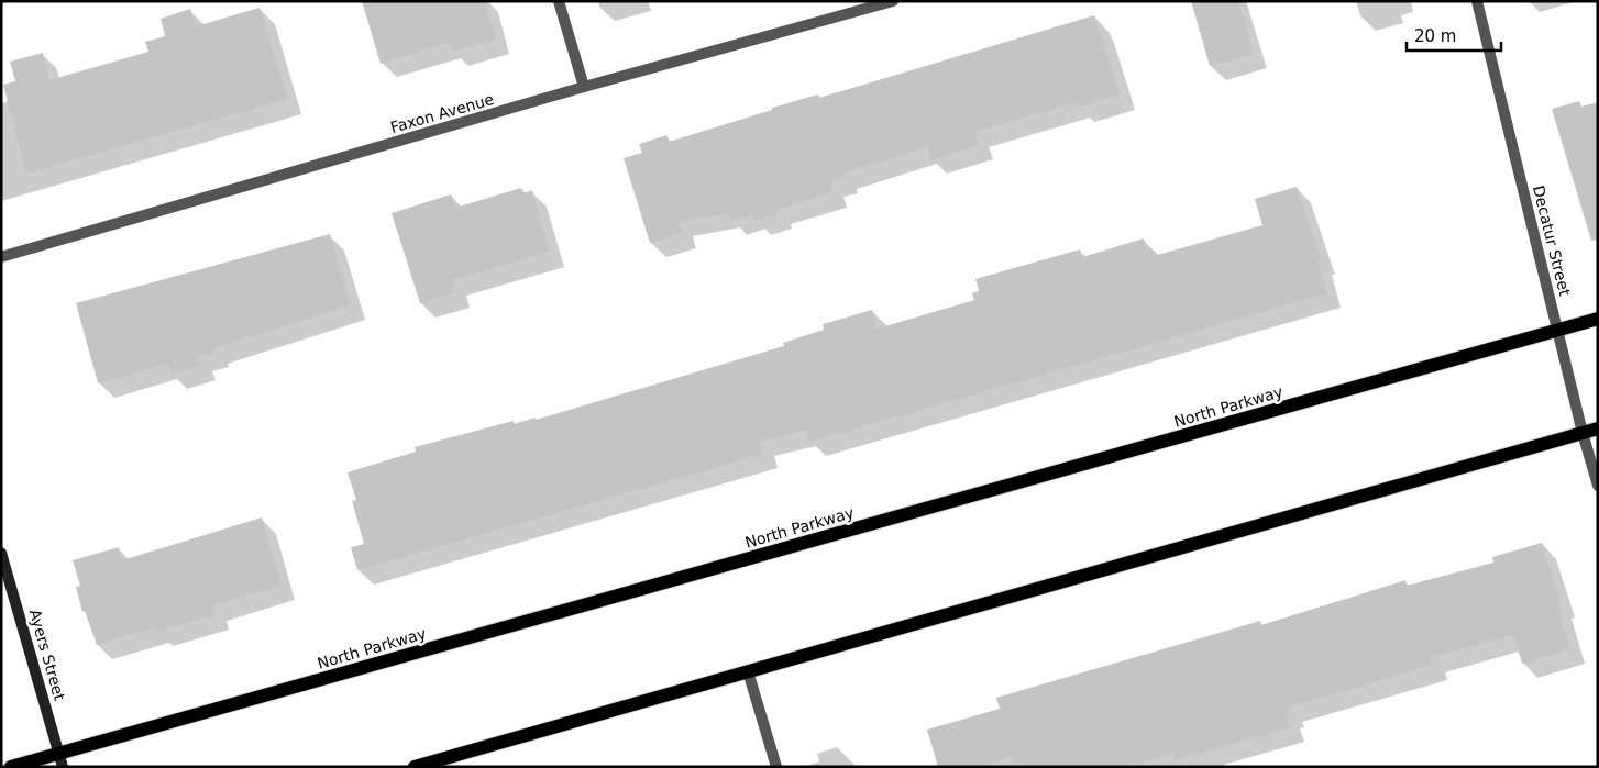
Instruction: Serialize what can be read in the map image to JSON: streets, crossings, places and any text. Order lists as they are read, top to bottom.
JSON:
{
  "streets": {
    "main road": ["North Parkway"],
    "street": ["Faxon Avenue", "Decatur Street", "Ayers Street"]
  },
  "crossings": [
    ["Decatur Street", "North Parkway"],
    ["North Parkway", "Ayers Street"]
  ],
  "scale_bar": "20 m"
}
